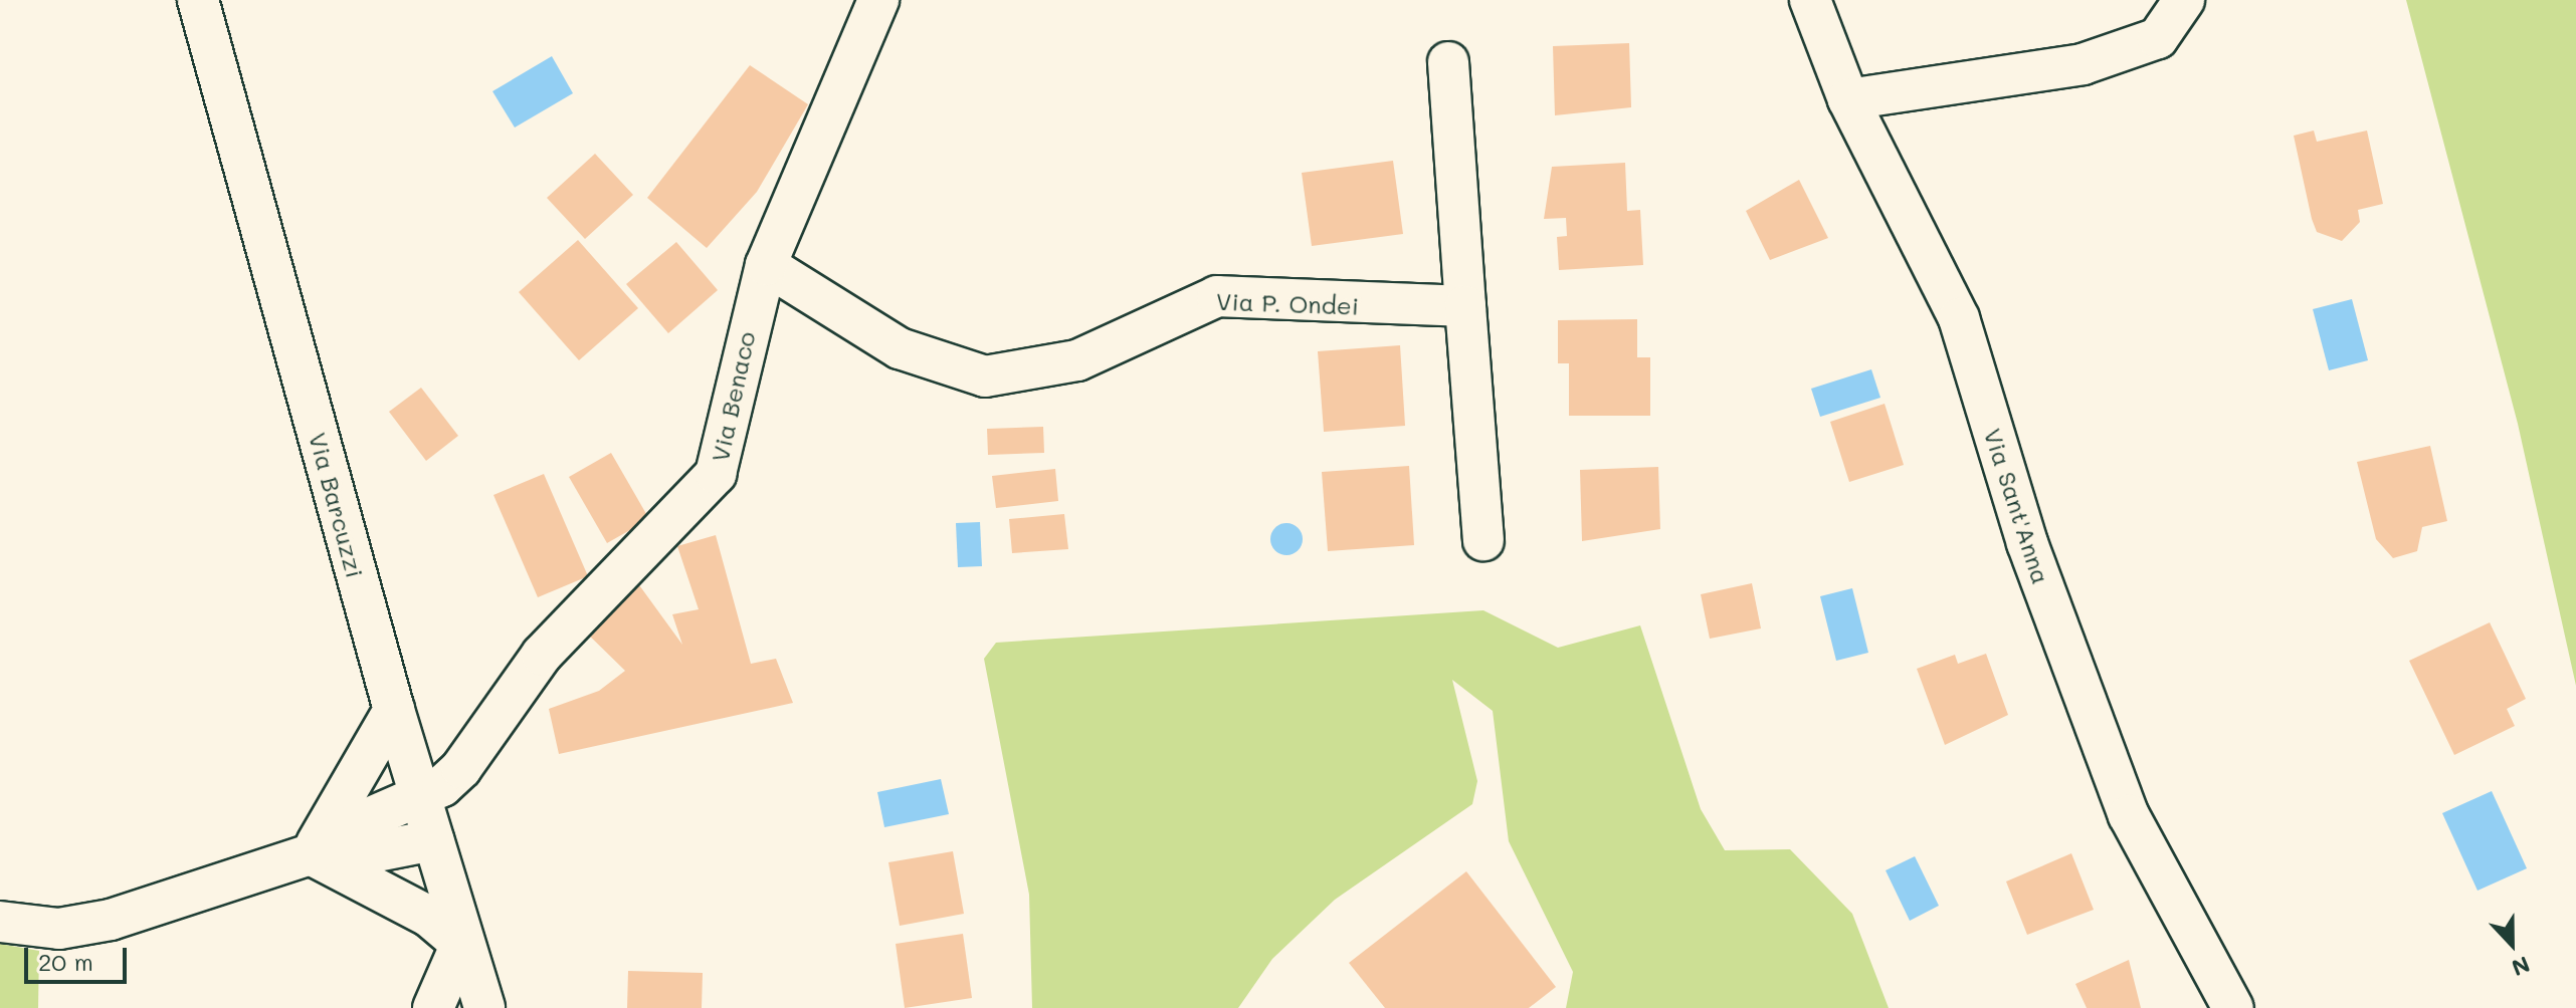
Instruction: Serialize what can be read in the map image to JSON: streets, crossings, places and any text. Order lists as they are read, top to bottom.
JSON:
{
  "streets": {
    "street": [
      "Via P. Ondei",
      "Via Benaco",
      "Via Barcuzzi",
      "Via Sant'Anna"
    ]
  },
  "crossings": [
    ["Via P. Ondei", "Via Benaco"],
    ["Via Benaco", "Via Barcuzzi"]
  ],
  "scale_bar": "20 m",
  "north": "bottom"
}
